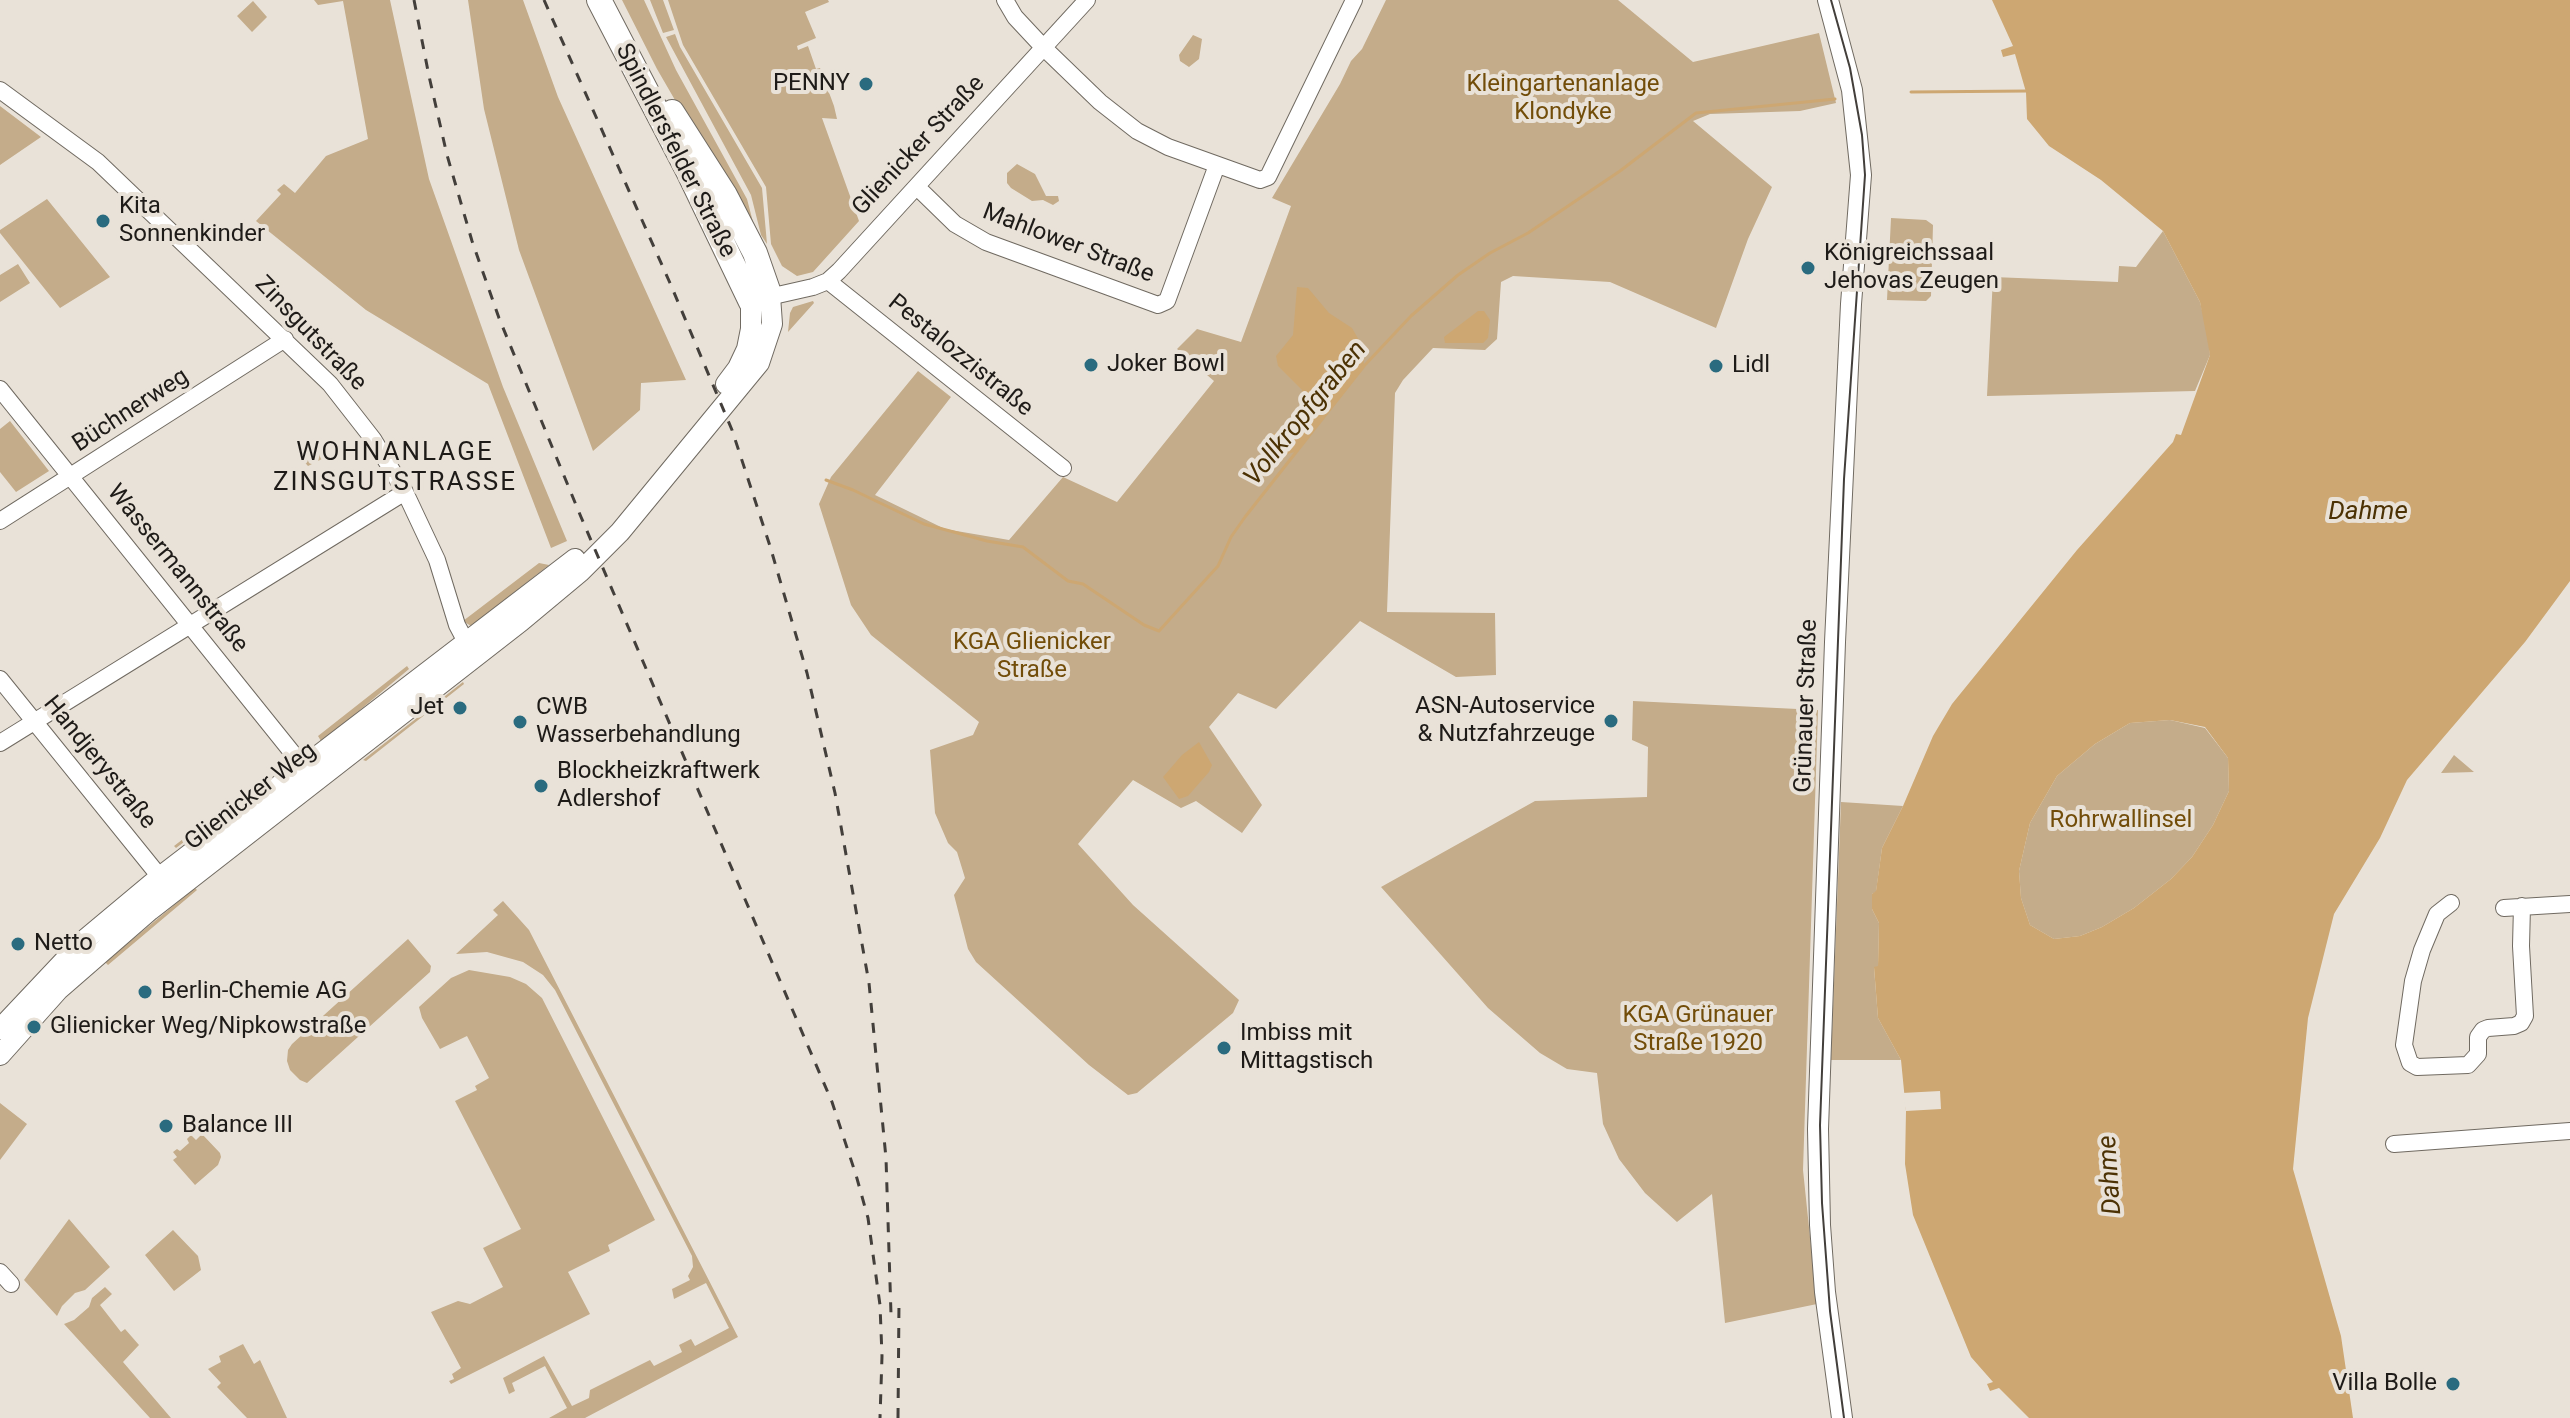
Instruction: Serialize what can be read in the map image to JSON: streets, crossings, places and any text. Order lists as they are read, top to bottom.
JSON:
{
  "streets": {
    "highway": ["Spindlersfelder Straße"],
    "main road": ["Grünauer Straße", "Glienicker Weg"],
    "street": [
      "Glienicker Straße",
      "Mahlower Straße",
      "Zinsgutstraße",
      "Pestalozzistraße",
      "Büchnerweg",
      "Wassermannstraße",
      "Handjerystraße"
    ]
  },
  "crossings": [
    ["Glienicker Straße", "Spindlersfelder Straße"],
    ["Glienicker Straße", "Mahlower Straße"],
    ["Glienicker Straße", "Pestalozzistraße"],
    ["Glienicker Straße", "Glienicker Weg"],
    ["Spindlersfelder Straße", "Glienicker Weg"],
    ["Zinsgutstraße", "Büchnerweg"],
    ["Zinsgutstraße", "Glienicker Weg"],
    ["Büchnerweg", "Wassermannstraße"],
    ["Wassermannstraße", "Glienicker Weg"],
    ["Handjerystraße", "Glienicker Weg"]
  ],
  "districts": ["WOHNANLAGE ZINSGUTSTRASSE"],
  "water": ["Vollkropfgraben", "Dahme"],
  "parks": [
    "Kleingartenanlage Klondyke",
    "KGA Glienicker Straße",
    "Rohrwallinsel",
    "KGA Grünauer Straße 1920"
  ],
  "places": [
    "PENNY",
    "Kita Sonnenkinder",
    "Königreichssaal Jehovas Zeugen",
    "Joker Bowl",
    "Lidl",
    "Jet",
    "ASN-Autoservice & Nutzfahrzeuge",
    "CWB Wasserbehandlung",
    "Blockheizkraftwerk Adlershof",
    "Netto",
    "Berlin-Chemie AG",
    "Glienicker Weg/Nipkowstraße",
    "Imbiss mit Mittagstisch",
    "Balance III",
    "Villa Bolle"
  ]
}
